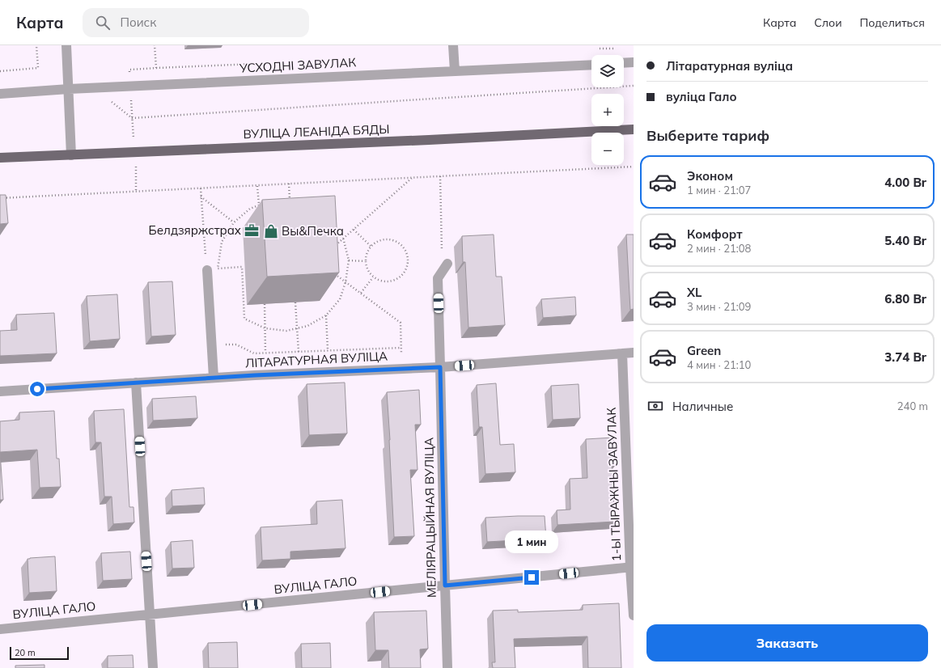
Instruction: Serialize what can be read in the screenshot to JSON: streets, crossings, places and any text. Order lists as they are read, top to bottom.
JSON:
{
  "streets": {
    "main road": ["ВУЛІЦА ЛЕАНІДА БЯДЫ"],
    "street": [
      "УСХОДНІ ЗАВУЛАК",
      "ЛІТАРАТУРНАЯ ВУЛІЦА",
      "1-Ы ТЫРАЖНЫ ЗАВУЛАК",
      "МЕЛІЯРАЦЫЙНАЯ ВУЛІЦА",
      "ВУЛІЦА ГАЛО"
    ]
  },
  "crossings": [
    ["ЛІТАРАТУРНАЯ ВУЛІЦА", "1-Ы ТЫРАЖНЫ ЗАВУЛАК"],
    ["ЛІТАРАТУРНАЯ ВУЛІЦА", "МЕЛІЯРАЦЫЙНАЯ ВУЛІЦА"],
    ["1-Ы ТЫРАЖНЫ ЗАВУЛАК", "ВУЛІЦА ГАЛО"],
    ["МЕЛІЯРАЦЫЙНАЯ ВУЛІЦА", "ВУЛІЦА ГАЛО"]
  ],
  "places": {
    "office": ["Белдзяржстрах"],
    "shop": ["Вы&Печка"]
  },
  "scale_bar": "20 m",
  "page": {
    "header": "Карта",
    "search": "Поиск",
    "nav": ["Карта", "Слои", "Поделиться"],
    "banner": ["Літаратурная вуліца", "вуліца Гало"],
    "map_buttons": ["+", "−"],
    "heading": "Выберите тариф",
    "list": [
      {
        "name": "Эконом",
        "note": "1 мин · 21:07",
        "value": "4.00 Br"
      },
      {
        "name": "Комфорт",
        "note": "2 мин · 21:08",
        "value": "5.40 Br"
      },
      {
        "name": "XL",
        "note": "3 мин · 21:09",
        "value": "6.80 Br"
      },
      {
        "name": "Green",
        "note": "4 мин · 21:10",
        "value": "3.74 Br"
      }
    ],
    "pay": ["Наличные", "240 m"],
    "bubble": "1 мин",
    "buttons": "Заказать",
    "scale": "20 m"
  }
}
